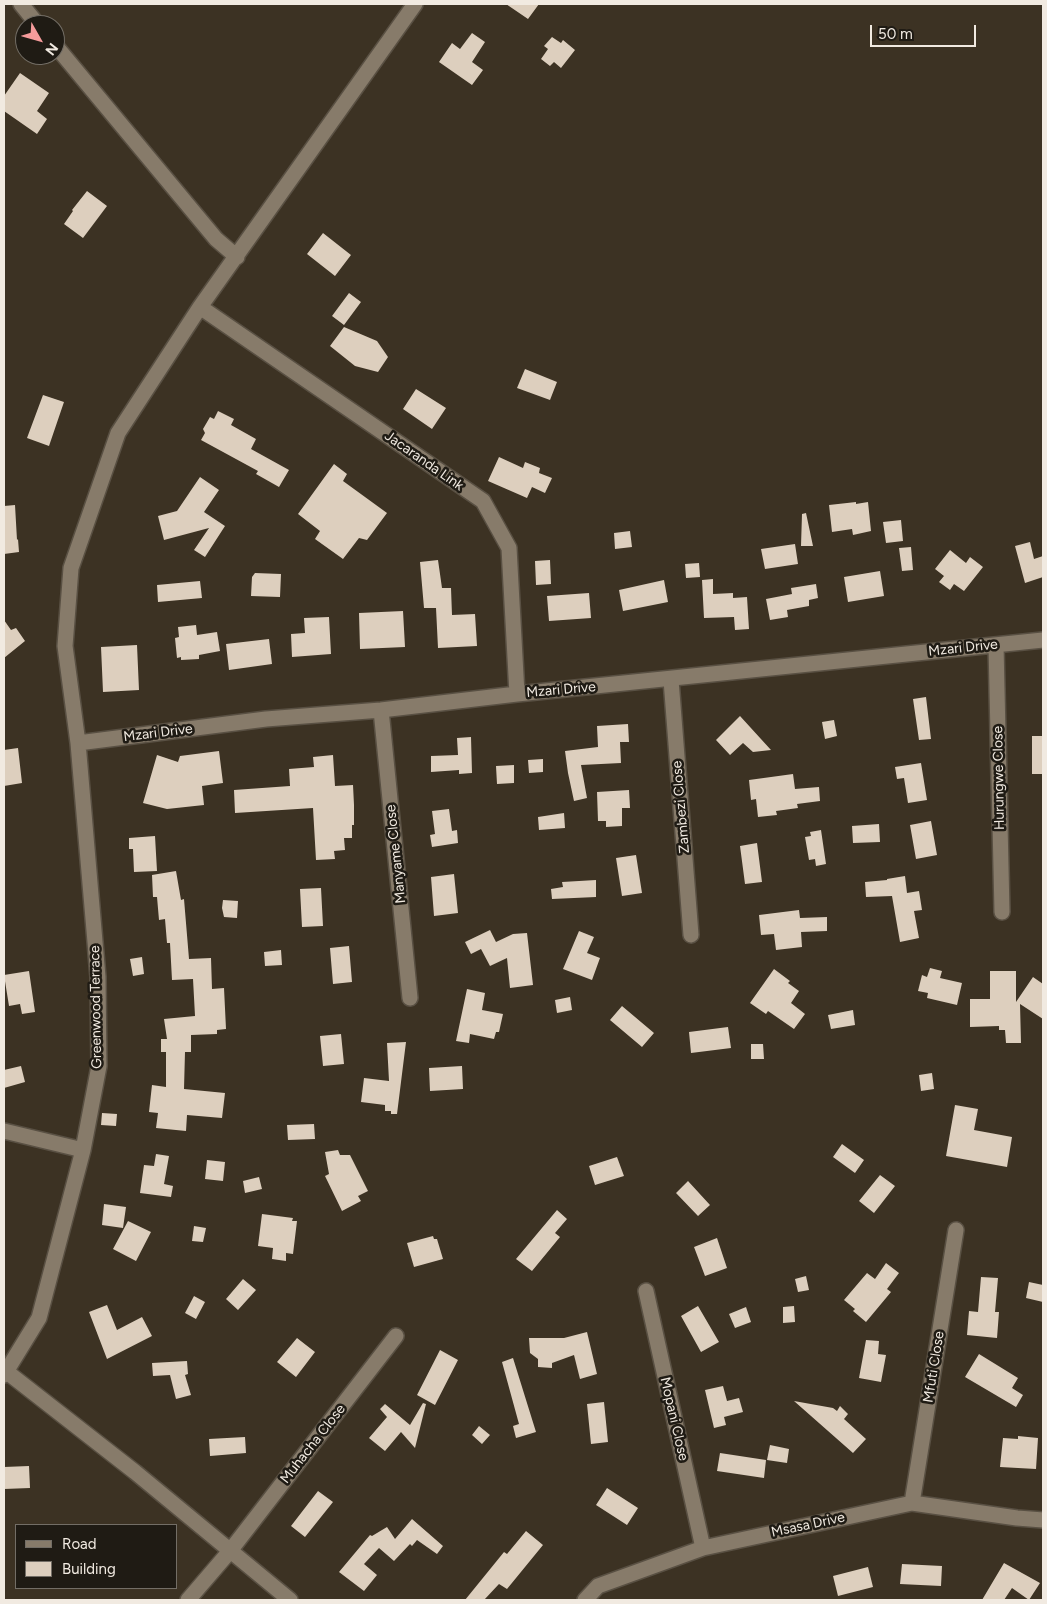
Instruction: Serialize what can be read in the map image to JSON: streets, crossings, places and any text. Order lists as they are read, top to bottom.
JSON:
{
  "streets": {
    "street": [
      "Jacaranda Link",
      "Mzari Drive",
      "Hurungwe Close",
      "Zambezi Close",
      "Manyame Close",
      "Greenwood Terrace",
      "Mfuti Close",
      "Mopani Close",
      "Muhacha Close",
      "Msasa Drive"
    ]
  },
  "crossings": [
    ["Jacaranda Link", "Mzari Drive"],
    ["Jacaranda Link", "Greenwood Terrace"],
    ["Mzari Drive", "Hurungwe Close"],
    ["Mzari Drive", "Zambezi Close"],
    ["Mzari Drive", "Manyame Close"],
    ["Mzari Drive", "Greenwood Terrace"],
    ["Mfuti Close", "Msasa Drive"],
    ["Mopani Close", "Msasa Drive"]
  ],
  "legend": ["Road", "Building"],
  "scale_bar": "50 m",
  "north": "bottom right"
}
